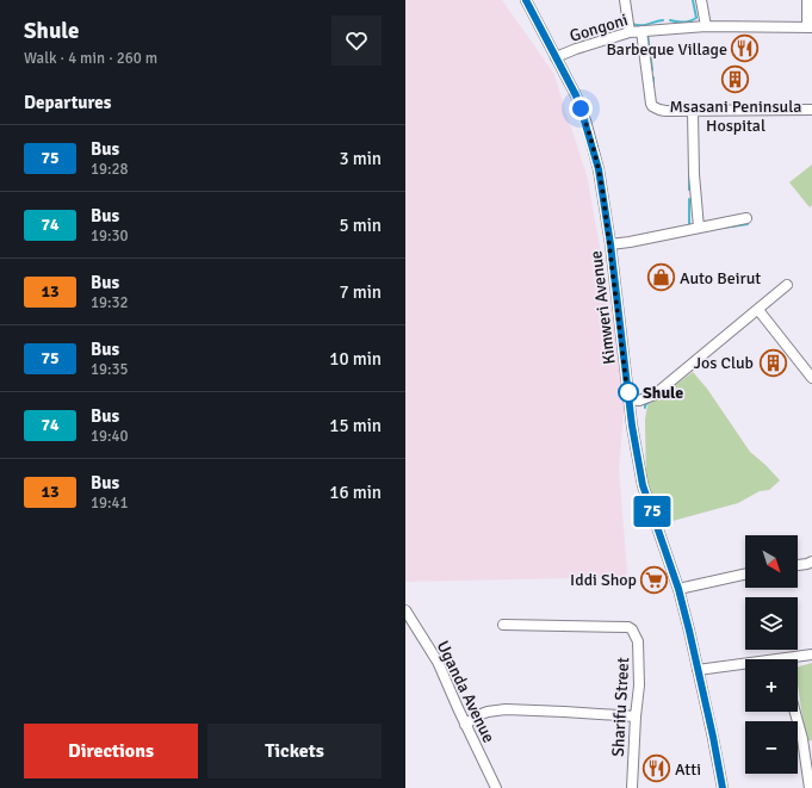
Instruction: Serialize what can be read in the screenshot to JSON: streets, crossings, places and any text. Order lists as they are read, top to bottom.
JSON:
{
  "streets": {
    "street": [
      "Gongoni",
      "Kimweri Avenue",
      "Uganda Avenue",
      "Sharifu Street"
    ]
  },
  "crossings": [
    ["Gongoni", "Kimweri Avenue"]
  ],
  "places": {
    "restaurant": ["Barbeque Village", "Atti"],
    "building": ["Msasani Peninsula Hospital", "Jos Club"],
    "shop": ["Auto Beirut"],
    "other": ["Shule"],
    "supermarket": ["Iddi Shop"]
  },
  "lines": ["bus line 75"],
  "north": "bottom right",
  "page": {
    "heading": [
      ["Shule", "Walk · 4 min · 260 m"],
      "Departures"
    ],
    "on_map": "75",
    "list": [
      {
        "mark": "75",
        "name": "Bus",
        "note": "19:28",
        "value": "3 min"
      },
      {
        "mark": "74",
        "name": "Bus",
        "note": "19:30",
        "value": "5 min"
      },
      {
        "mark": "13",
        "name": "Bus",
        "note": "19:32",
        "value": "7 min"
      },
      {
        "mark": "75",
        "name": "Bus",
        "note": "19:35",
        "value": "10 min"
      },
      {
        "mark": "74",
        "name": "Bus",
        "note": "19:40",
        "value": "15 min"
      },
      {
        "mark": "13",
        "name": "Bus",
        "note": "19:41",
        "value": "16 min"
      }
    ],
    "map_buttons": ["+", "−"],
    "buttons": ["Directions", "Tickets"]
  }
}
